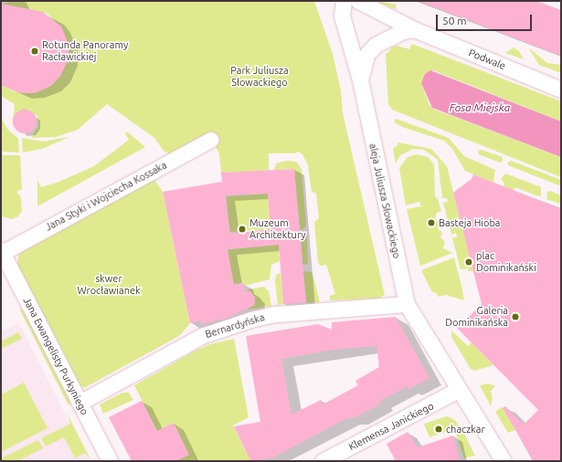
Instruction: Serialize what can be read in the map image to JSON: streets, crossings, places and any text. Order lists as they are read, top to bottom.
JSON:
{
  "streets": {
    "street": [
      "Podwale",
      "Jana Styki i Wojciecha Kossaka",
      "aleja Juliusza Słowackiego",
      "Bernardyńska",
      "Jana Ewangelisty Purkyniego",
      "Klemensa Janickiego"
    ]
  },
  "crossings": [
    ["Jana Styki i Wojciecha Kossaka", "Jana Ewangelisty Purkyniego"],
    ["aleja Juliusza Słowackiego", "Bernardyńska"],
    ["aleja Juliusza Słowackiego", "Klemensa Janickiego"],
    ["Bernardyńska", "Jana Ewangelisty Purkyniego"]
  ],
  "water": ["Fosa Miejska"],
  "parks": ["Park Juliusza Słowackiego", "skwer Wrocławianek"],
  "places": [
    "Rotunda Panoramy Racławickiej",
    "Basteja Hioba",
    "Muzeum Architektury",
    "plac Dominikański",
    "Galeria Dominikańska",
    "chaczkar"
  ],
  "scale_bar": "50 m"
}
